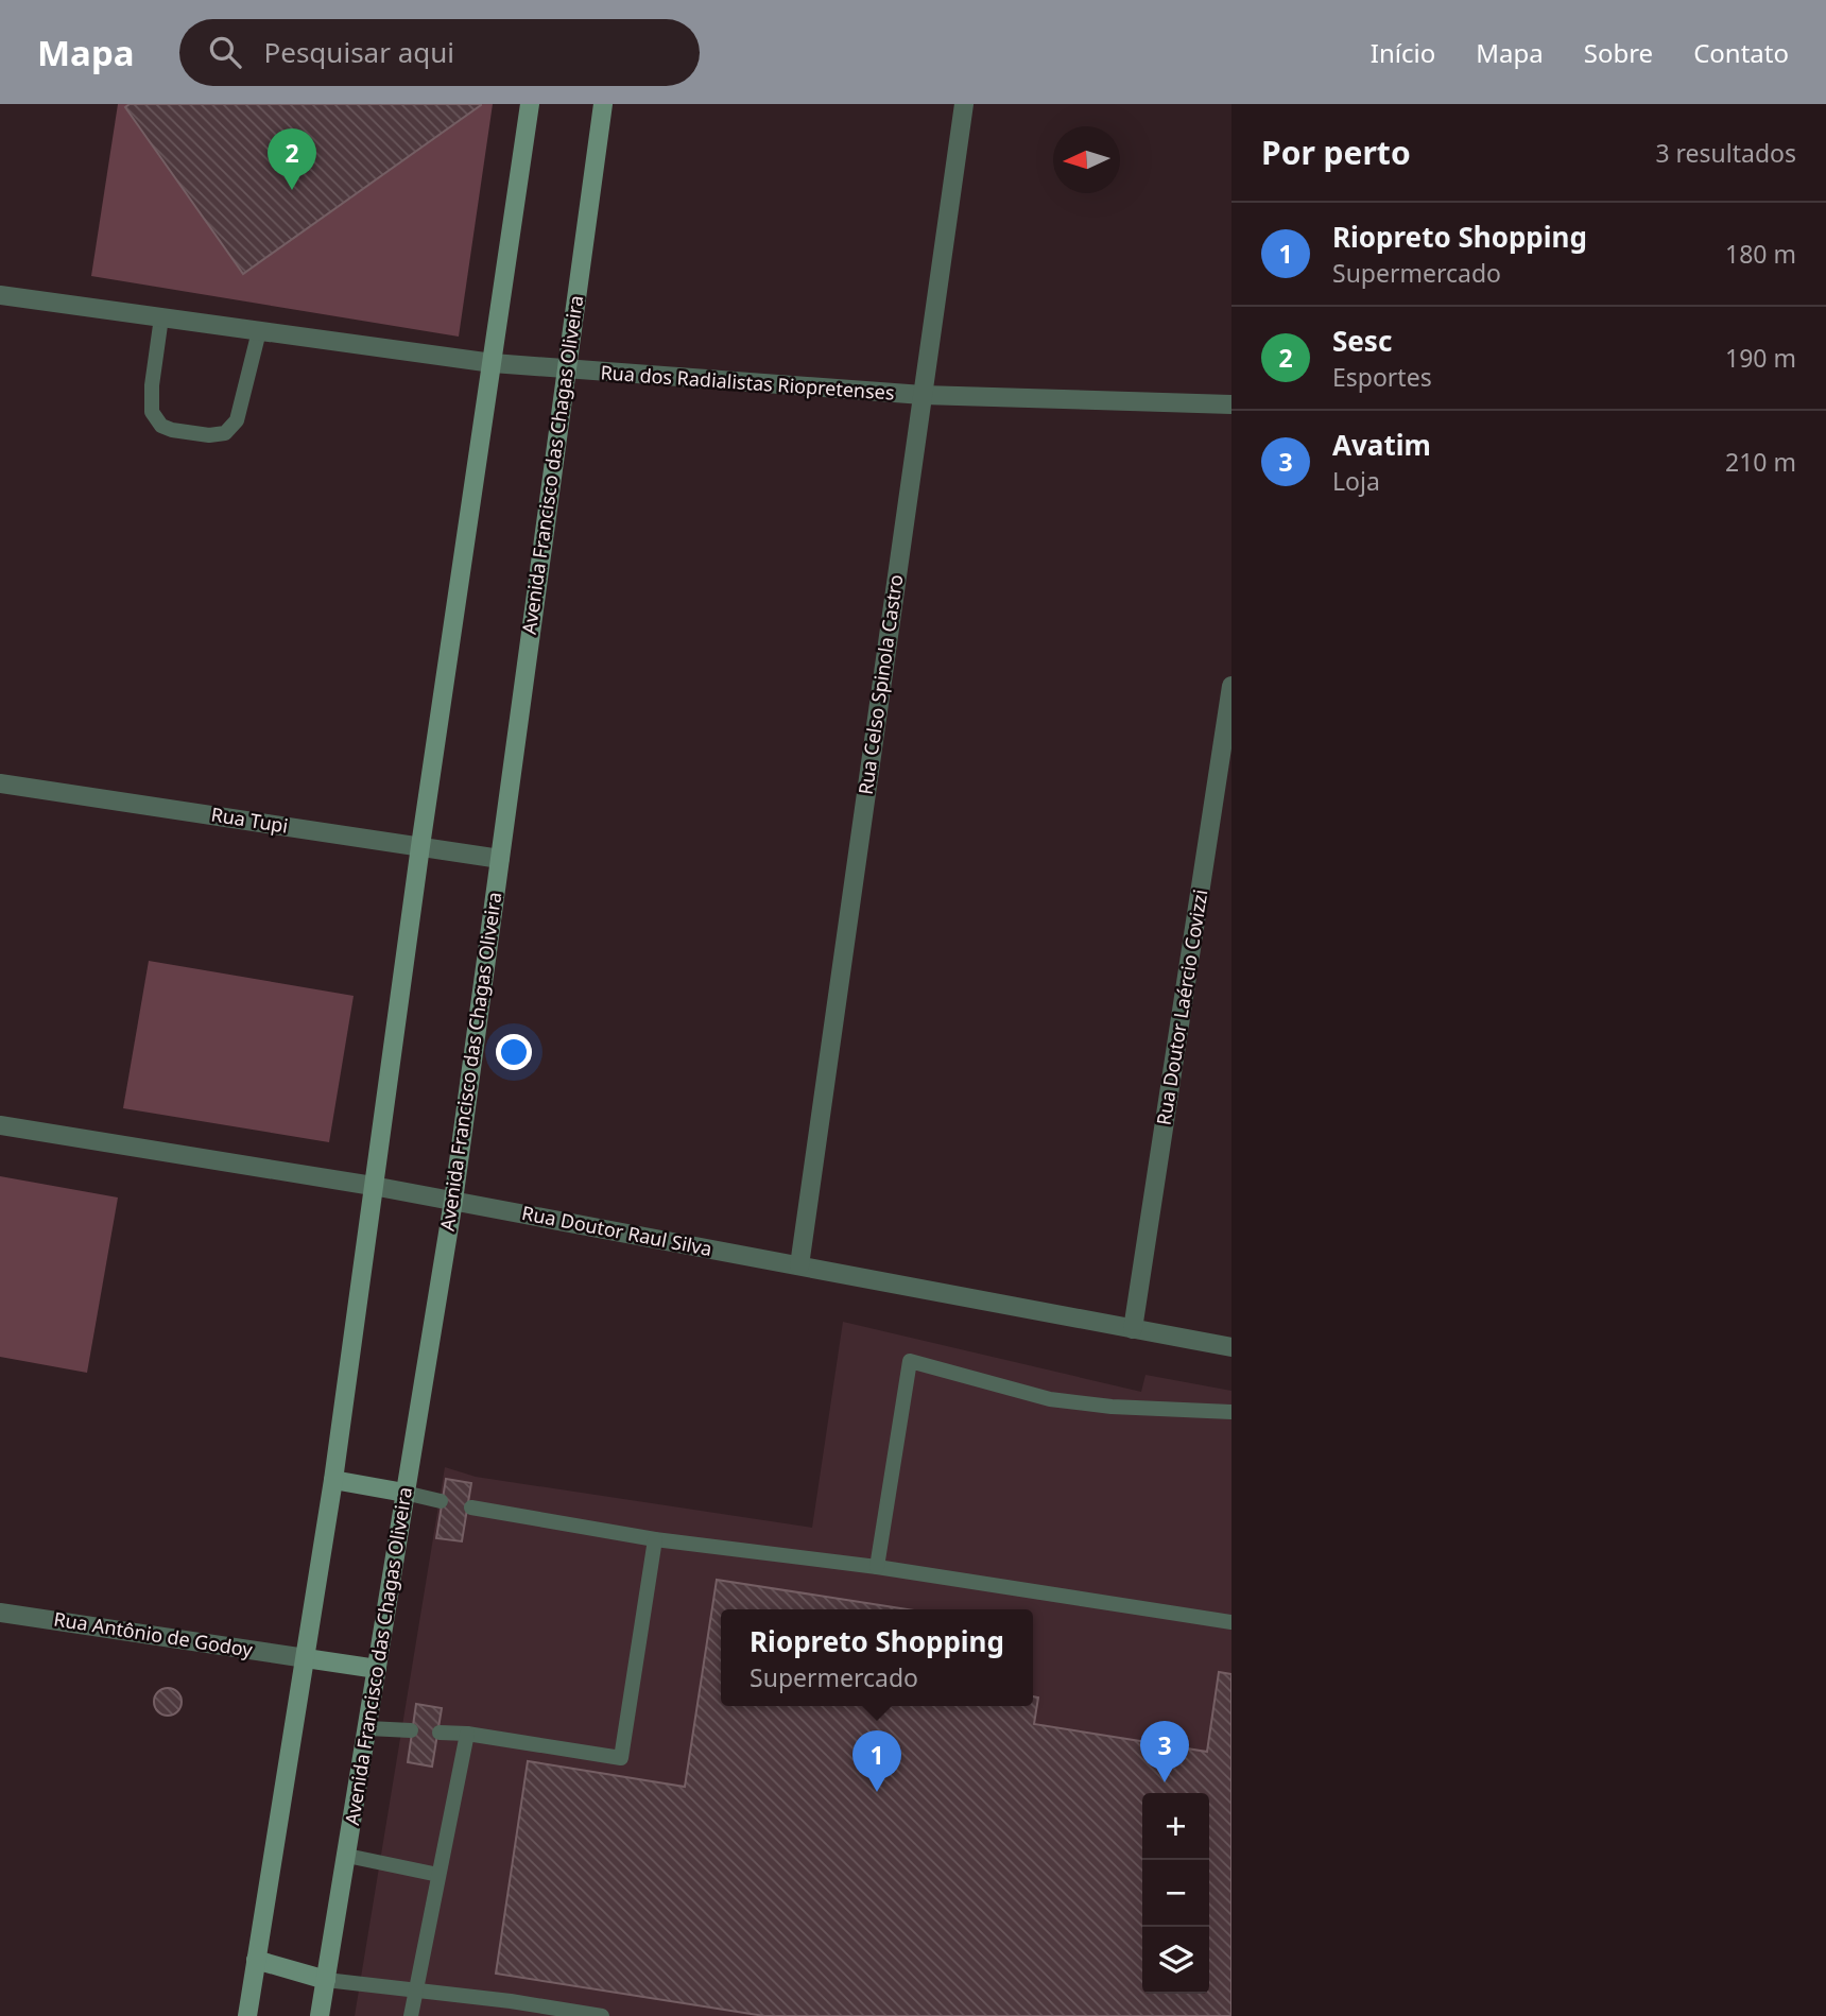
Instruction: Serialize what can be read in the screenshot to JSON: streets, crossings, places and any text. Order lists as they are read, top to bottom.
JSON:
{
  "streets": {
    "main road": ["Avenida Francisco das Chagas Oliveira"],
    "street": [
      "Rua dos Radialistas Riopretenses",
      "Rua Celso Spinola Castro",
      "Rua Tupi",
      "Rua Doutor Laércio Covizzi",
      "Rua Doutor Raul Silva",
      "Rua Antônio de Godoy"
    ]
  },
  "crossings": [
    ["Rua dos Radialistas Riopretenses", "Avenida Francisco das Chagas Oliveira"],
    ["Rua dos Radialistas Riopretenses", "Rua Celso Spinola Castro"],
    ["Avenida Francisco das Chagas Oliveira", "Rua Tupi"],
    ["Avenida Francisco das Chagas Oliveira", "Rua Doutor Raul Silva"],
    ["Rua Celso Spinola Castro", "Rua Doutor Raul Silva"],
    ["Rua Doutor Laércio Covizzi", "Rua Doutor Raul Silva"]
  ],
  "north": "left",
  "page": {
    "header": "Mapa",
    "search": "Pesquisar aqui",
    "nav": [
      "Início",
      "Mapa",
      "Sobre",
      "Contato"
    ],
    "heading": ["Por perto", "3 resultados"],
    "pins": ["2", "3", "1"],
    "list": [
      {
        "mark": "1",
        "name": "Riopreto Shopping",
        "note": "Supermercado",
        "value": "180 m"
      },
      {
        "mark": "2",
        "name": "Sesc",
        "note": "Esportes",
        "value": "190 m"
      },
      {
        "mark": "3",
        "name": "Avatim",
        "note": "Loja",
        "value": "210 m"
      }
    ],
    "popup": ["Riopreto Shopping", "Supermercado"],
    "map_buttons": ["+", "−"]
  }
}
